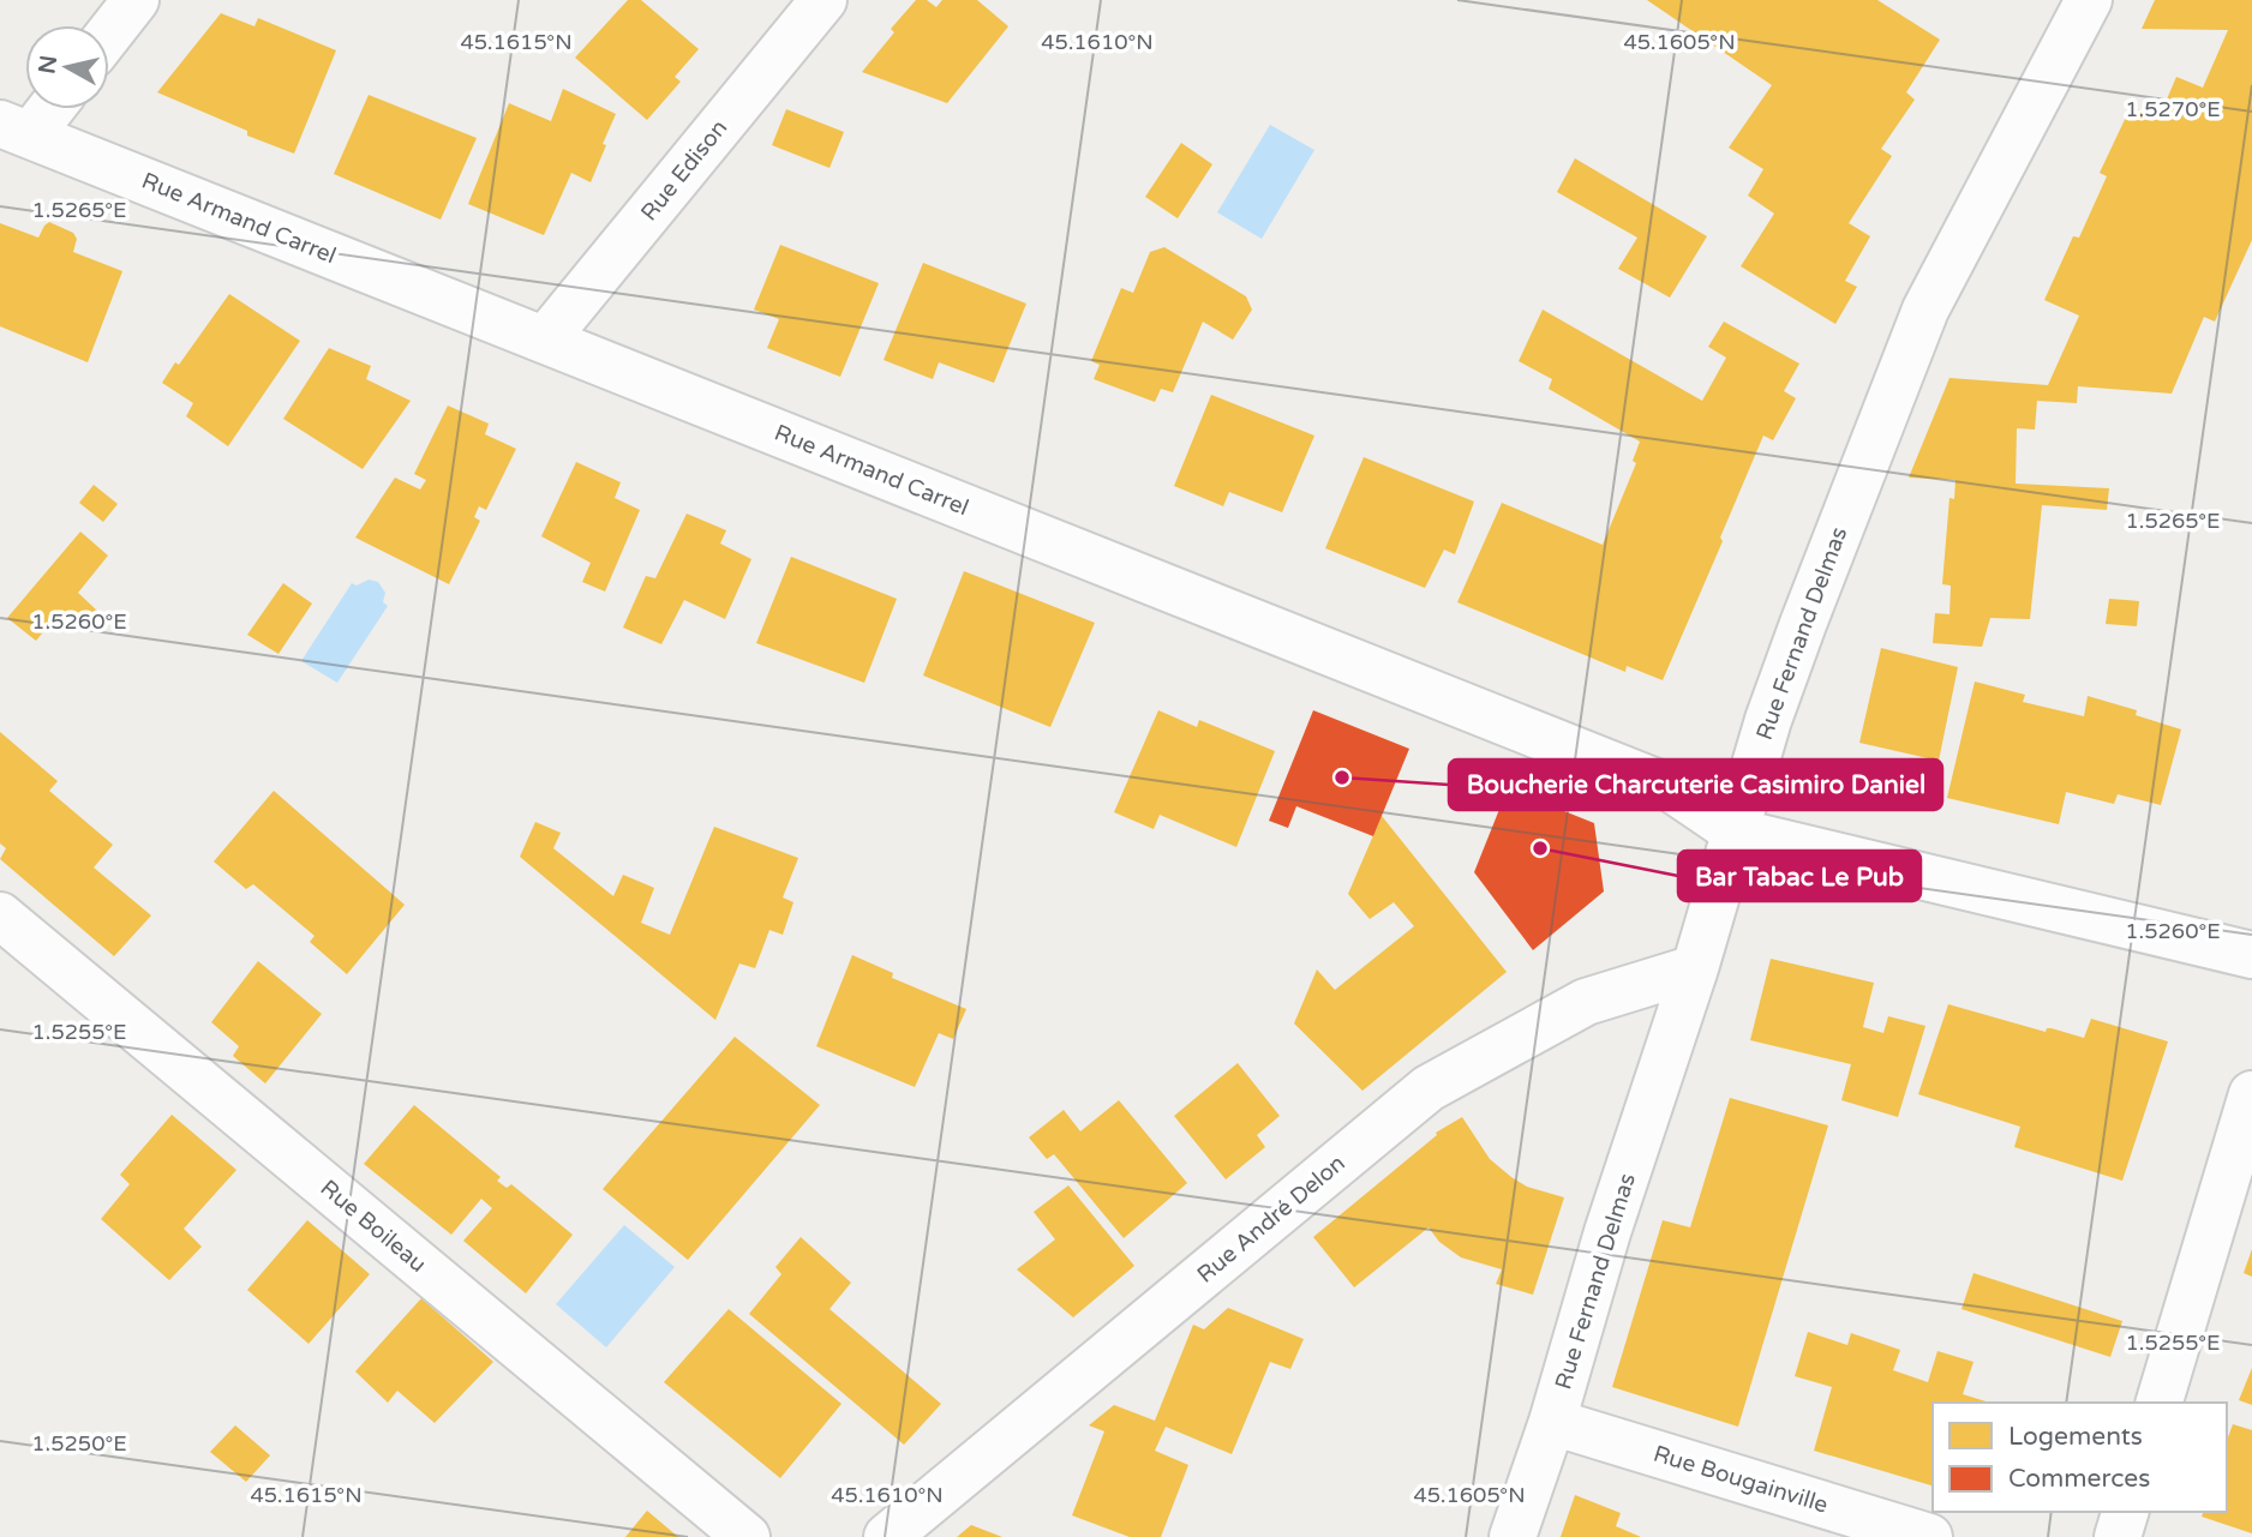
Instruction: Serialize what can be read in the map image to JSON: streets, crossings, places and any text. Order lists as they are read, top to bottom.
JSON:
{
  "streets": {
    "street": [
      "Rue Edison",
      "Rue Armand Carrel",
      "Rue Fernand Delmas",
      "Rue André Delon",
      "Rue Boileau",
      "Rue Bougainville"
    ]
  },
  "crossings": [
    ["Rue Edison", "Rue Armand Carrel"],
    ["Rue Armand Carrel", "Rue Fernand Delmas"],
    ["Rue Fernand Delmas", "Rue André Delon"],
    ["Rue Fernand Delmas", "Rue Bougainville"]
  ],
  "places": ["Boucherie Charcuterie Casimiro Daniel", "Bar Tabac Le Pub"],
  "legend": ["Logements", "Commerces"],
  "north": "left",
  "coordinates": [
    "45.1615°N",
    "45.1610°N",
    "45.1605°N",
    "1.5270°E",
    "1.5265°E",
    "1.5260°E",
    "1.5255°E",
    "1.5250°E"
  ]
}
